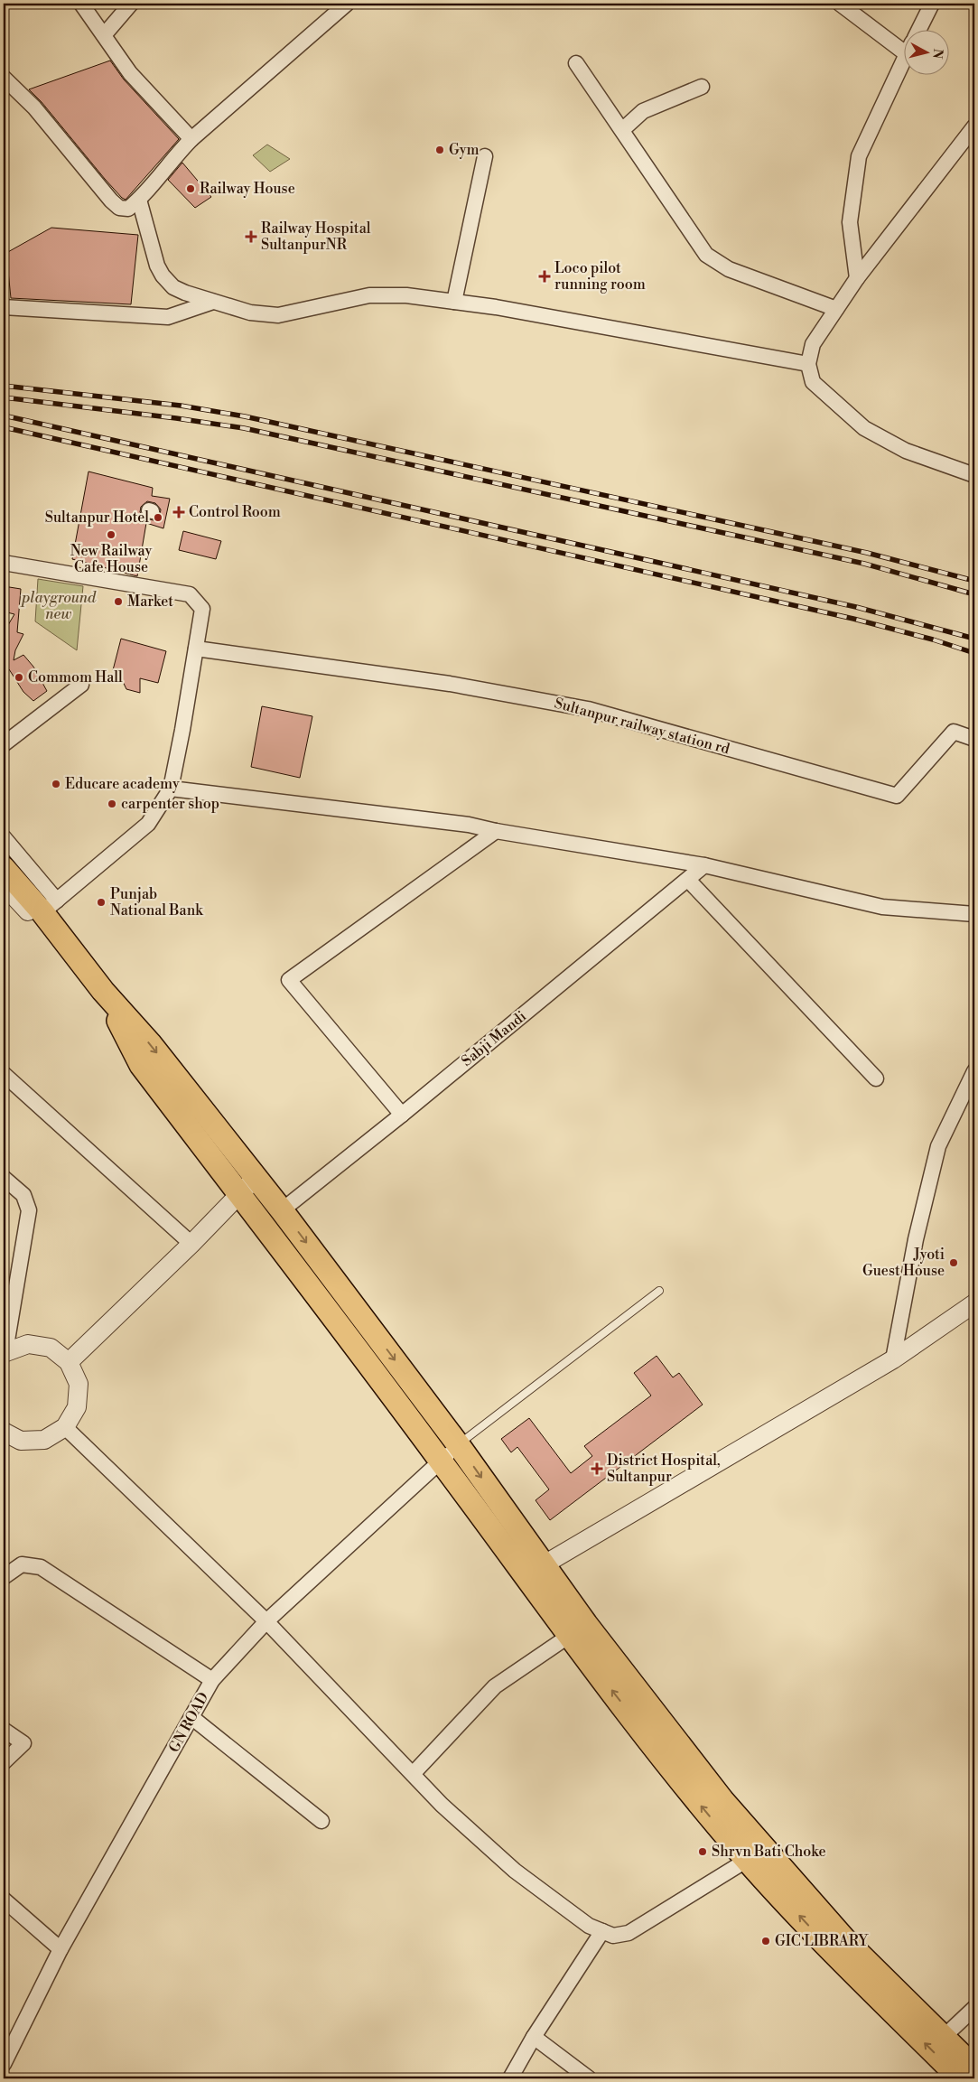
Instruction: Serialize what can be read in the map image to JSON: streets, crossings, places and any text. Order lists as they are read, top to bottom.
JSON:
{
  "streets": {
    "street": ["Sultanpur railway station rd", "Sabji Mandi", "GN ROAD"]
  },
  "parks": ["playground new"],
  "places": {
    "other": [
      "Gym",
      "Railway House",
      "Sultanpur Hotel",
      "New Railway Cafe House",
      "Market",
      "Commom Hall",
      "Educare academy",
      "carpenter shop",
      "Punjab National Bank",
      "Jyoti Guest House",
      "Shrvn Bati Choke",
      "GIC LIBRARY"
    ],
    "health": [
      "Railway Hospital SultanpurNR",
      "Loco pilot running room",
      "Control Room",
      "District Hospital, Sultanpur"
    ]
  },
  "north": "right"
}
